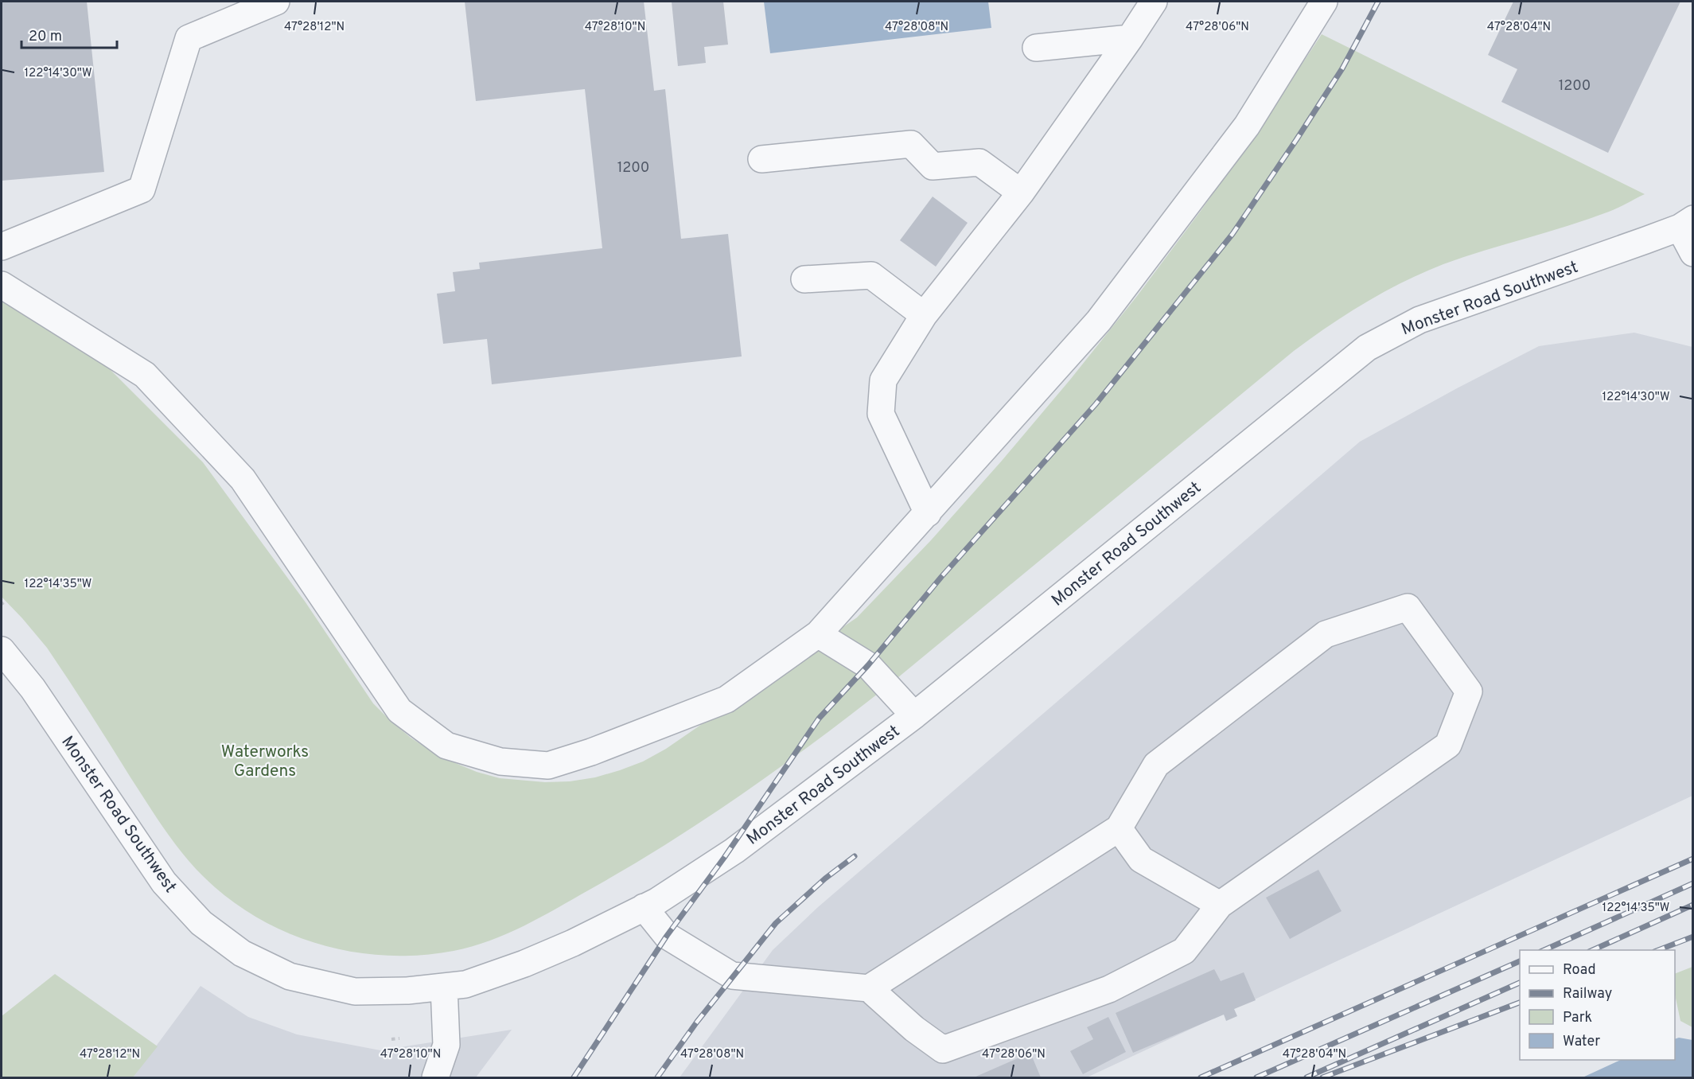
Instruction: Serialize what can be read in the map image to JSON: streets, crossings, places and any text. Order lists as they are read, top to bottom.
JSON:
{
  "streets": {
    "street": ["Monster Road Southwest"]
  },
  "parks": ["Waterworks Gardens"],
  "house_numbers": ["1200", "1200"],
  "legend": [
    "Road",
    "Railway",
    "Park",
    "Water"
  ],
  "scale_bar": "20 m",
  "coordinates": [
    "47°28'12\"N",
    "47°28'10\"N",
    "47°28'08\"N",
    "47°28'06\"N",
    "47°28'04\"N",
    "122°14'30\"W",
    "122°14'35\"W"
  ]
}
